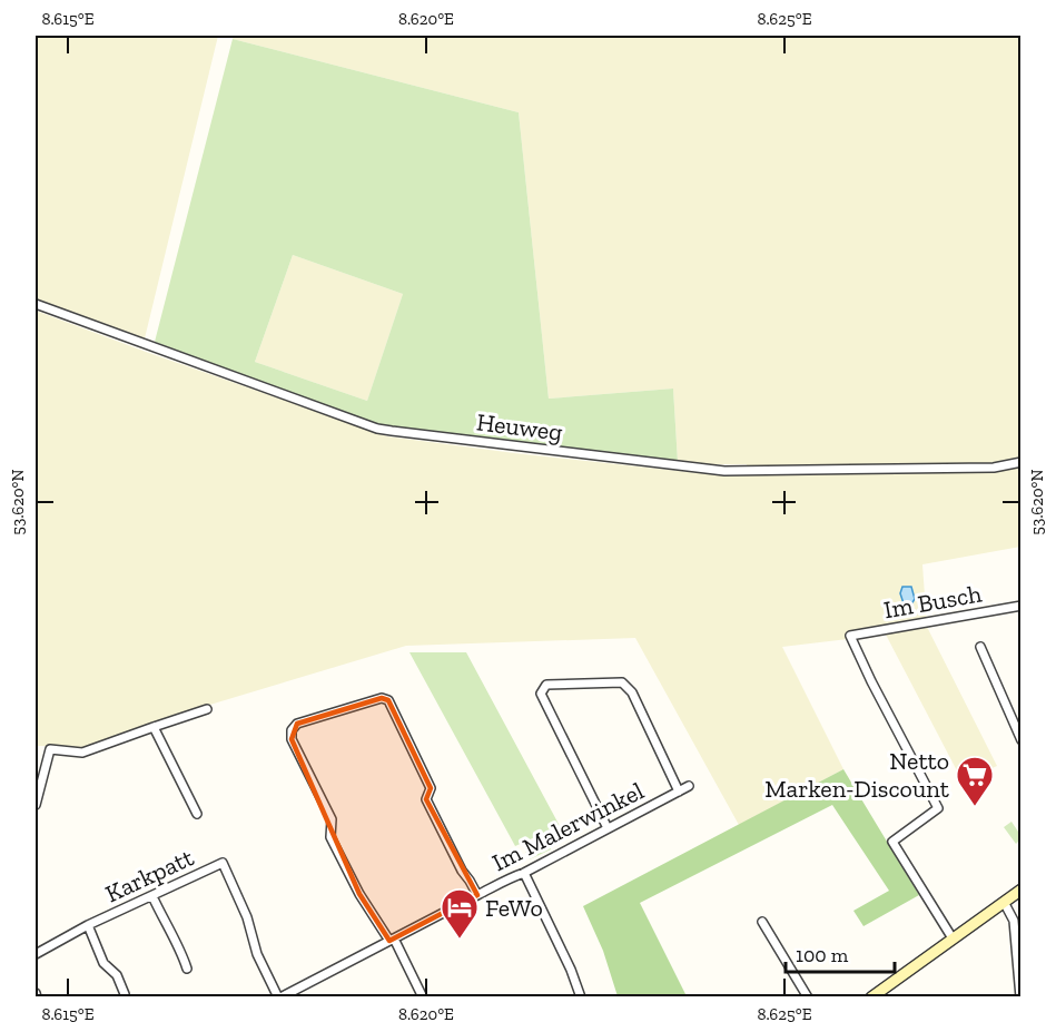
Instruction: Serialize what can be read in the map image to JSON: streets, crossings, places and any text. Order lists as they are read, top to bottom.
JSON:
{
  "streets": {
    "street": [
      "Heuweg",
      "Im Busch",
      "Im Malerwinkel",
      "Karkpatt"
    ]
  },
  "crossings": [
    ["Im Malerwinkel", "Karkpatt"]
  ],
  "places": {
    "supermarket": ["Netto Marken-Discount"],
    "hotel": ["FeWo"]
  },
  "scale_bar": "100 m",
  "coordinates": [
    "8.615°E",
    "8.620°E",
    "8.625°E",
    "53.620°N"
  ]
}
